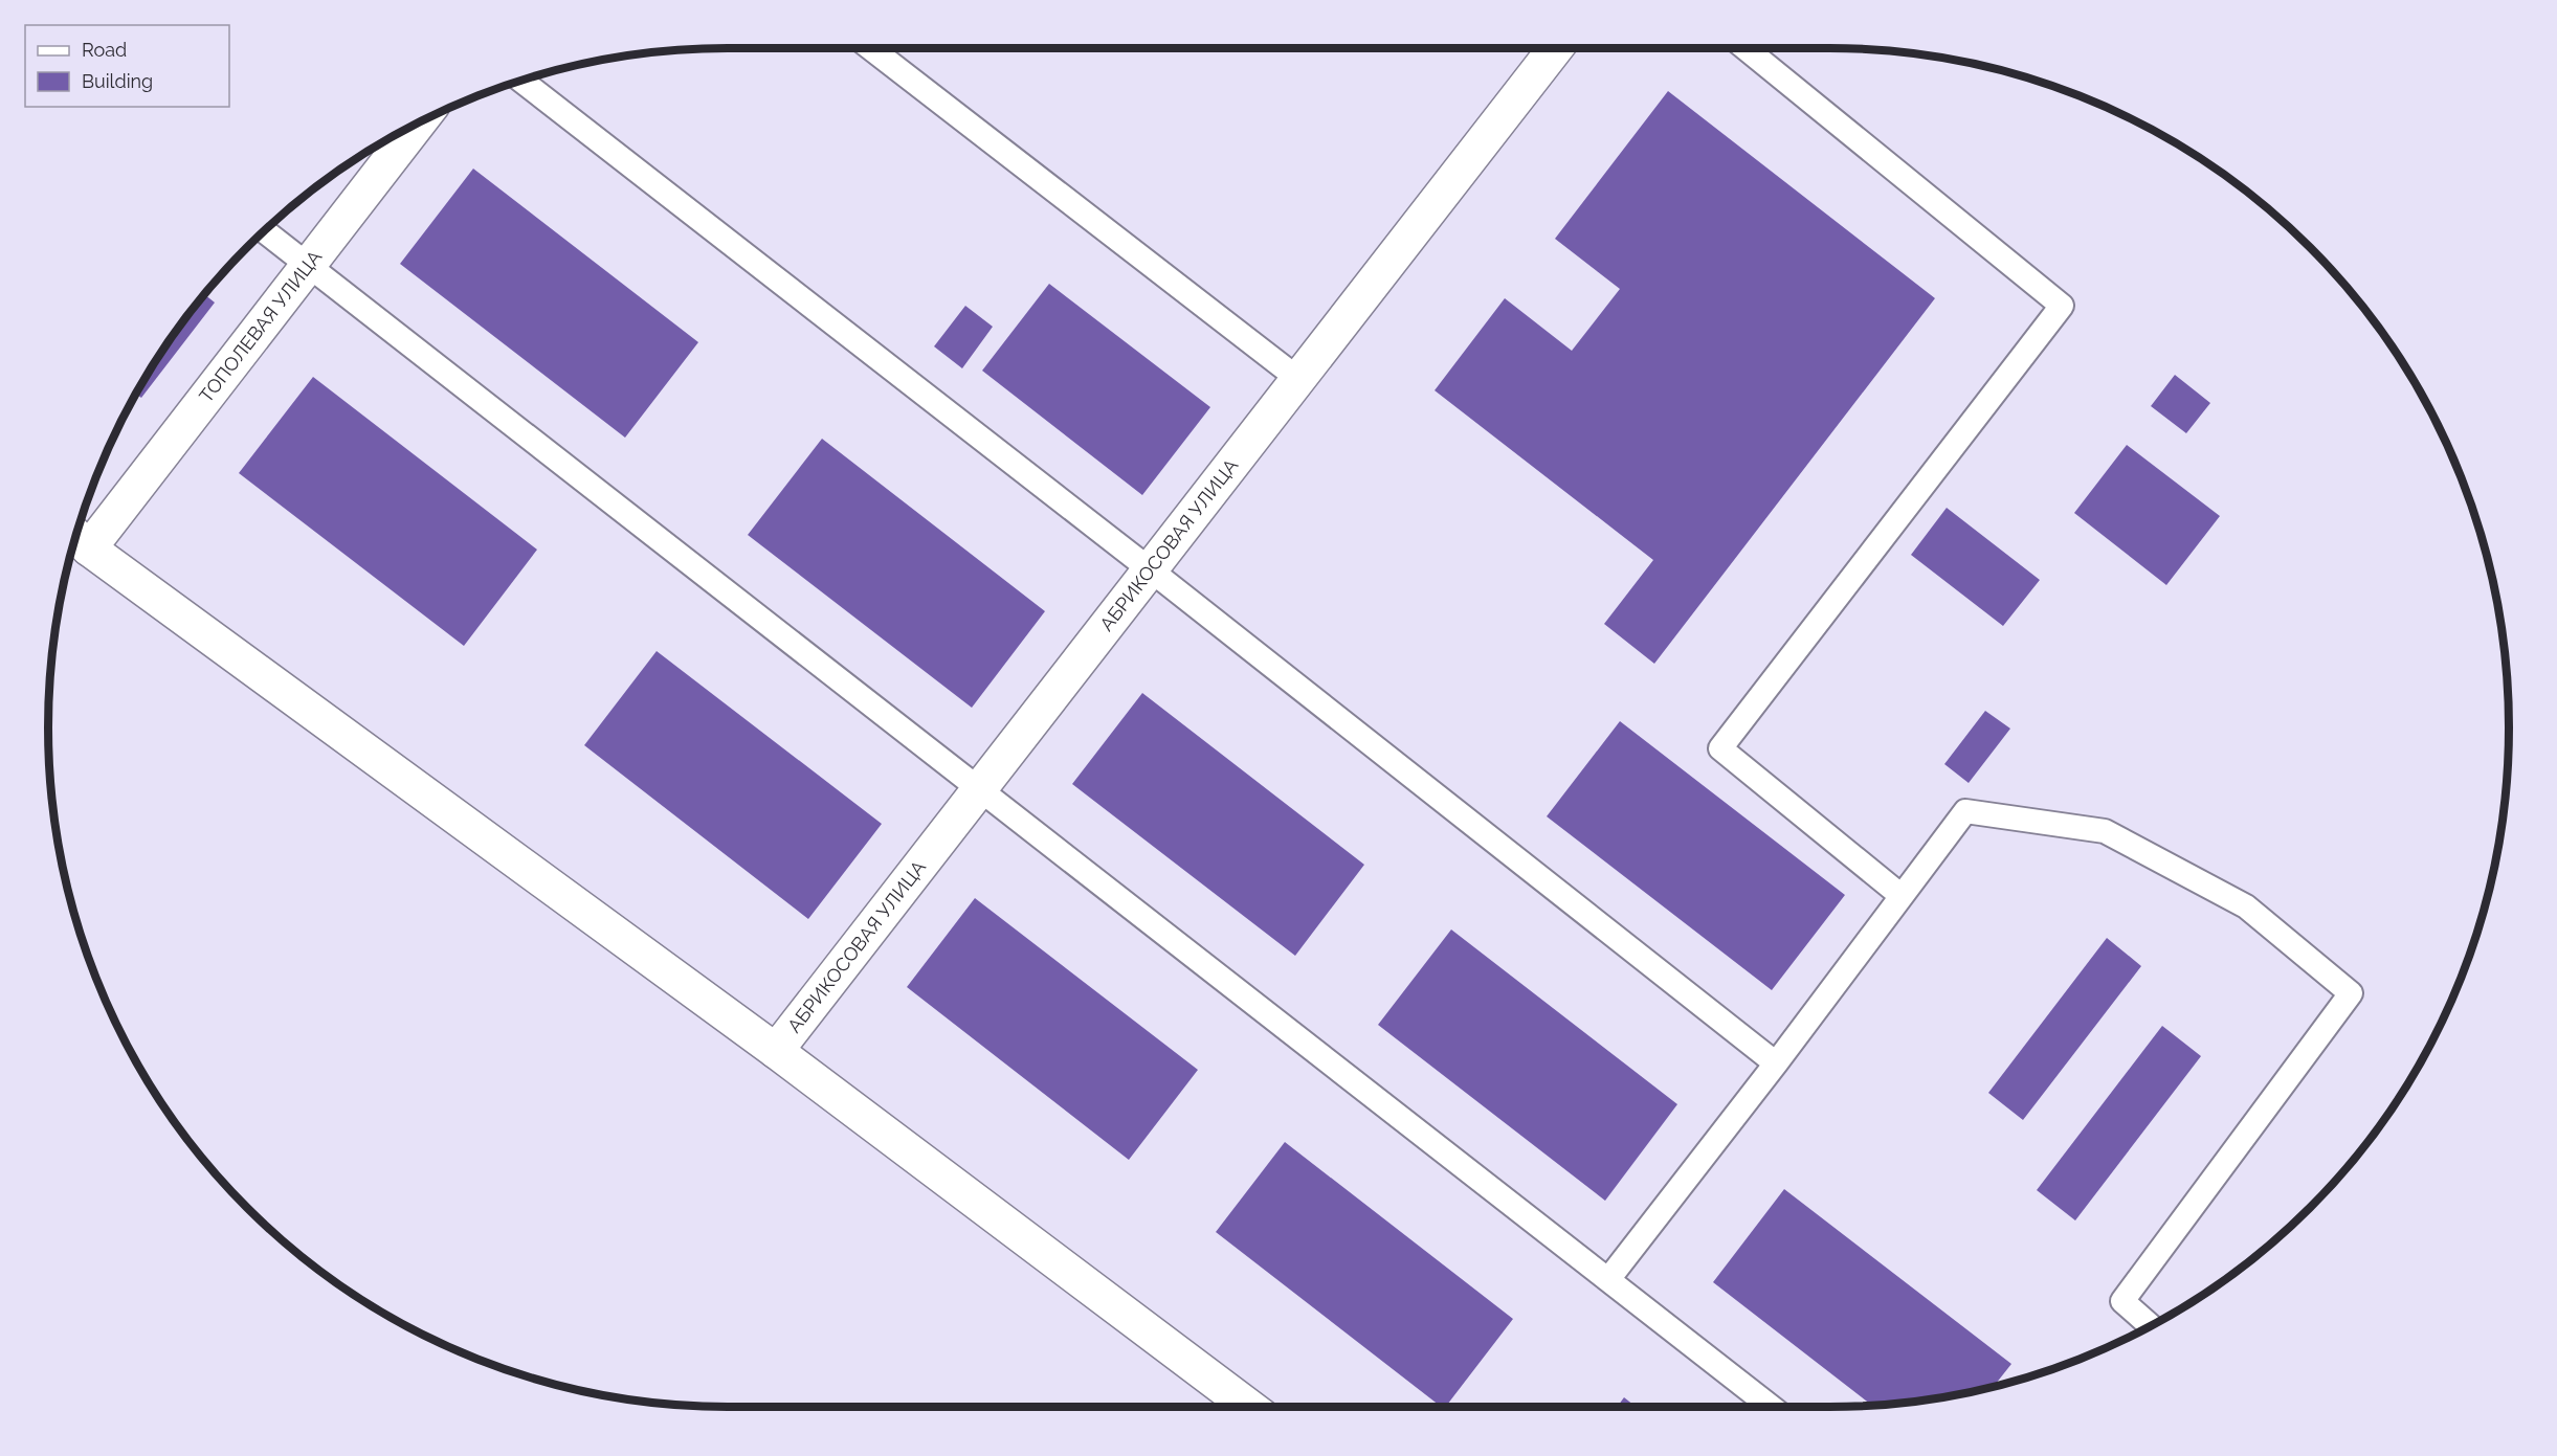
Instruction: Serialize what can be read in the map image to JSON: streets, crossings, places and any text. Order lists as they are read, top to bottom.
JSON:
{
  "streets": {
    "street": ["ТОПОЛЕВАЯ УЛИЦА", "АБРИКОСОВАЯ УЛИЦА"]
  },
  "legend": ["Road", "Building"]
}
